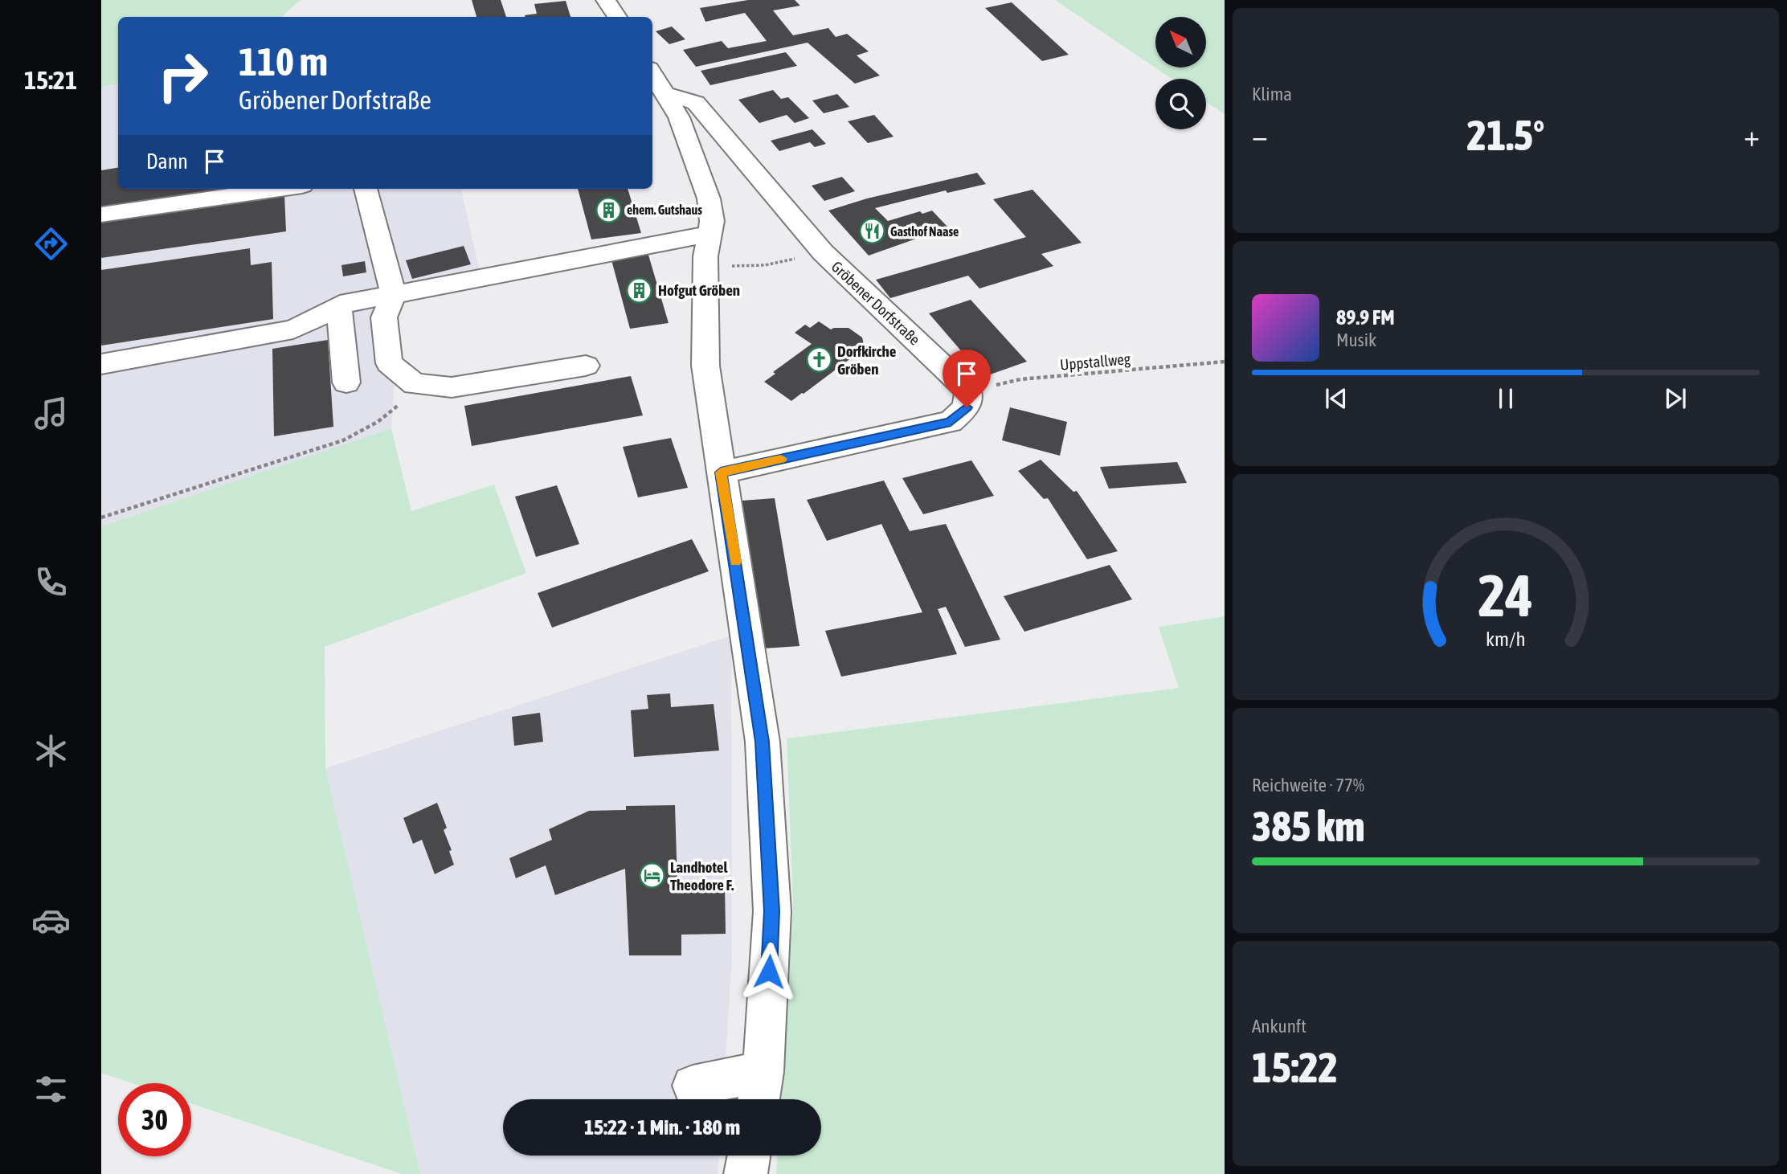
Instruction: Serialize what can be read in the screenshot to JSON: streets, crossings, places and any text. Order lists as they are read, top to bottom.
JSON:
{
  "streets": {
    "street": ["Gröbener Dorfstraße"],
    "path": ["Uppstallweg"]
  },
  "crossings": [
    ["Gröbener Dorfstraße", "Uppstallweg"]
  ],
  "places": {
    "building": ["ehem. Gutshaus", "Hofgut Gröben"],
    "restaurant": ["Gasthof Naase"],
    "church": ["Dorfkirche Gröben"],
    "hotel": ["Landhotel Theodore F."]
  },
  "north": "top left",
  "page": {
    "tabs": "15:21",
    "tile": [
      "Klima",
      ["Reichweite · 77%", "385 km"],
      ["Ankunft", "15:22"]
    ],
    "turn": ["110 m", "Gröbener Dorfstraße"],
    "heat": ["−", "21.5°", "+"],
    "then": "Dann",
    "song": ["89.9 FM", "Musik"],
    "limit": "30",
    "trip": "15:22 · 1 Min. · 180 m",
    "gauge": ["24", "km/h"]
  }
}
